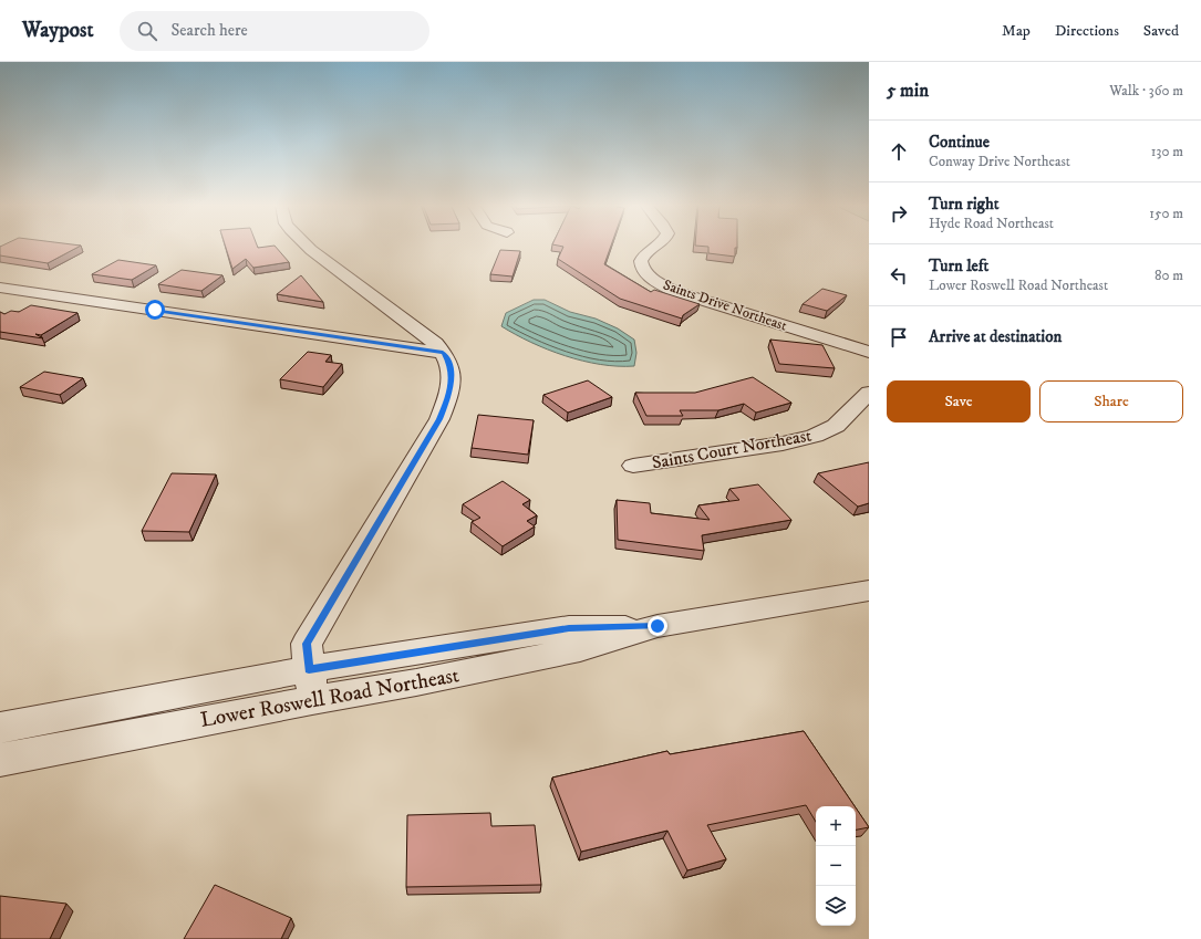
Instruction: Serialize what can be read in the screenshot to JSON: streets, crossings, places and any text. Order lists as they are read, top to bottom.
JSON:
{
  "streets": {
    "street": ["Saints Drive Northeast", "Saints Court Northeast", "Lower Roswell Road Northeast"]
  },
  "page": {
    "header": "Waypost",
    "search": "Search here",
    "nav": ["Map", "Directions", "Saved"],
    "heading": ["5 min", "Walk · 360 m"],
    "list": [
      ["Continue", "Conway Drive Northeast", "130 m"],
      ["Turn right", "Hyde Road Northeast", "150 m"],
      ["Turn left", "Lower Roswell Road Northeast", "80 m"],
      "Arrive at destination"
    ],
    "buttons": ["Save", "Share"],
    "map_buttons": ["+", "−"]
  }
}
